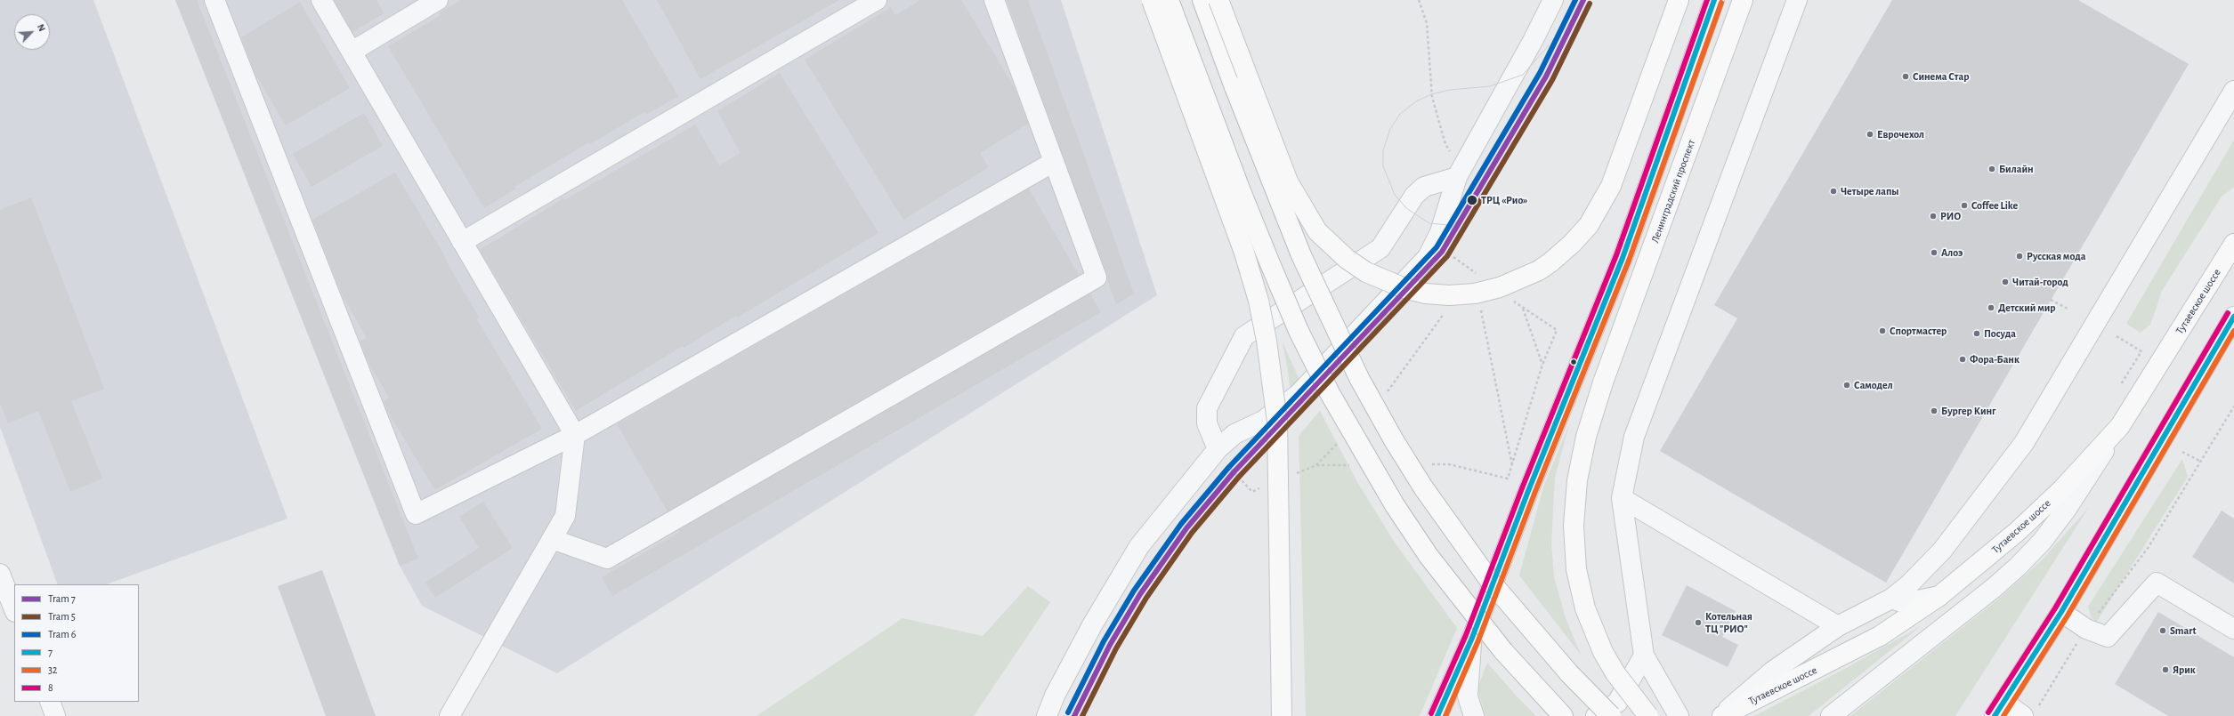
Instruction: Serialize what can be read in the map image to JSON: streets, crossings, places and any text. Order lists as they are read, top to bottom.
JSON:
{
  "streets": {
    "main road": ["Ленинградский проспект", "Тутаевское шоссе"]
  },
  "places": [
    "Синема Стар",
    "Еврочехол",
    "Билайн",
    "Четыре лапы",
    "ТРЦ «Рио»",
    "Coffee Like",
    "РИО",
    "Алоэ",
    "Русская мода",
    "Читай-город",
    "Детский мир",
    "Спортмастер",
    "Посуда",
    "Фора-Банк",
    "Самодел",
    "Бургер Кинг",
    "Котельная ТЦ \"РИО\"",
    "Smart",
    "Ярик"
  ],
  "lines": [
    "tram line 7",
    "tram line 6",
    "transit line 7",
    "transit line 8",
    "transit line 32",
    "tram line 5"
  ],
  "legend": [
    "Tram 7",
    "Tram 5",
    "Tram 6",
    "7",
    "32",
    "8"
  ],
  "north": "top right"
}
